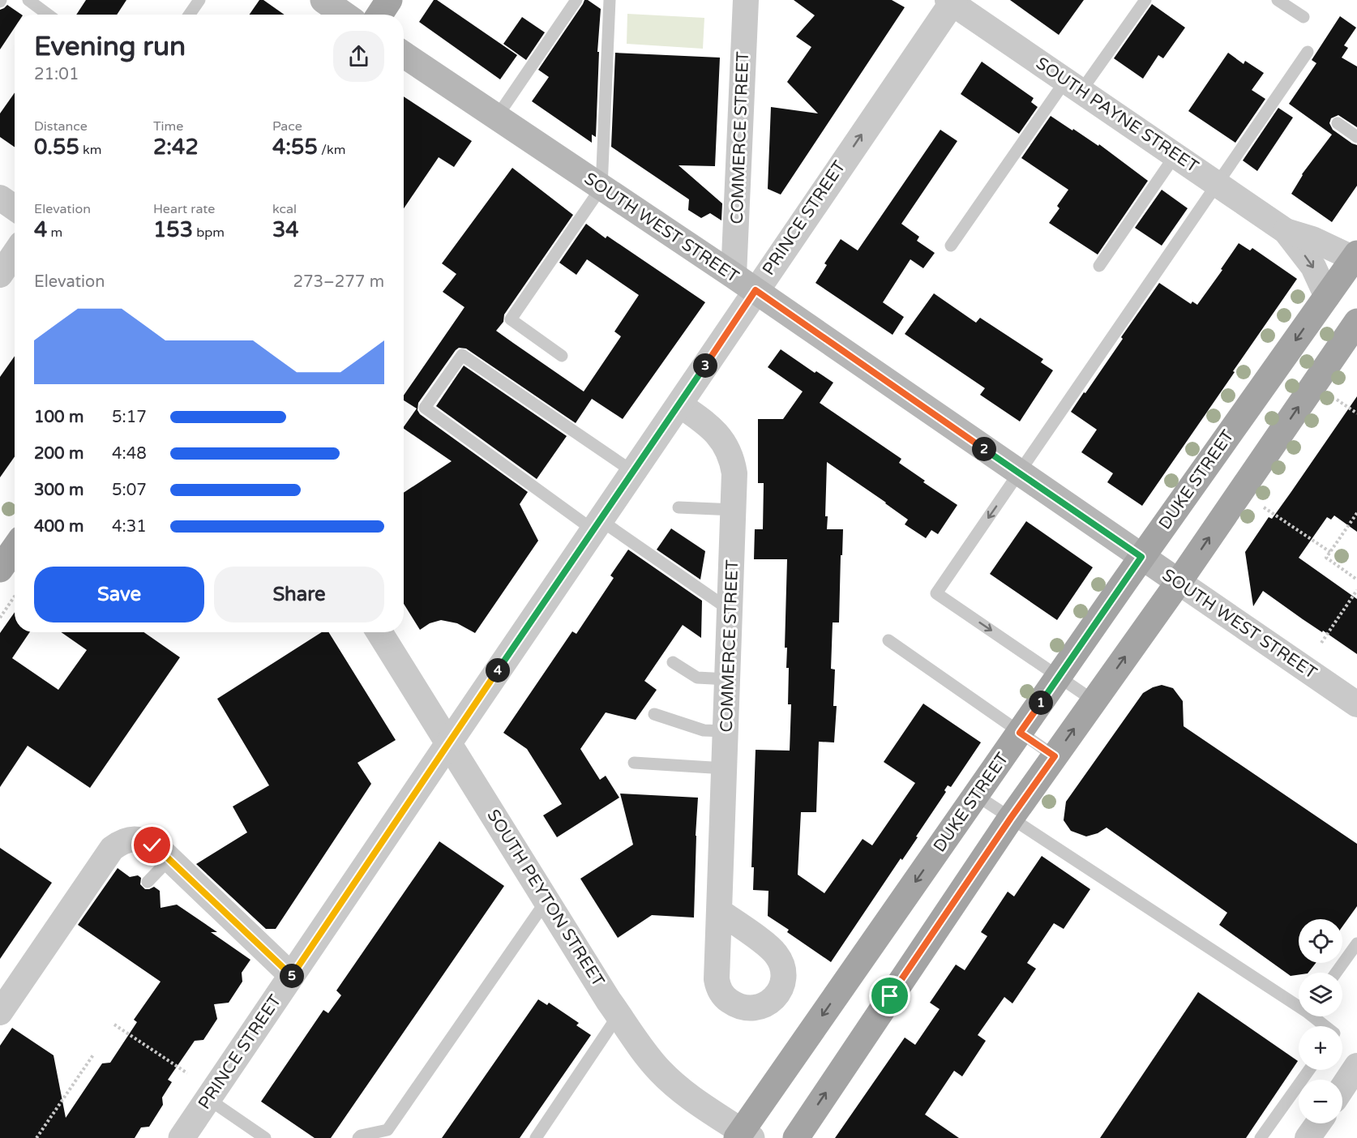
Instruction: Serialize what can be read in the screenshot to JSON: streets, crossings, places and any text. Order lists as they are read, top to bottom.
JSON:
{
  "streets": {
    "main road": ["SOUTH WEST STREET", "DUKE STREET"],
    "street": [
      "SOUTH PAYNE STREET",
      "COMMERCE STREET",
      "PRINCE STREET",
      "SOUTH PEYTON STREET"
    ]
  },
  "crossings": [
    ["SOUTH PAYNE STREET", "PRINCE STREET"],
    ["SOUTH PAYNE STREET", "DUKE STREET"],
    ["COMMERCE STREET", "PRINCE STREET"],
    ["COMMERCE STREET", "SOUTH WEST STREET"],
    ["PRINCE STREET", "SOUTH WEST STREET"],
    ["PRINCE STREET", "SOUTH PEYTON STREET"],
    ["SOUTH WEST STREET", "DUKE STREET"],
    ["DUKE STREET", "SOUTH PEYTON STREET"]
  ],
  "page": {
    "heading": ["Evening run", "21:01"],
    "stats": [
      ["Distance", "0.55 km"],
      ["Time", "2:42"],
      ["Pace", "4:55 /km"],
      ["Elevation", "4 m"],
      ["Heart rate", "153 bpm"],
      ["kcal", "34"]
    ],
    "chart": ["Elevation", "273–277 m"],
    "pins": [
      "3",
      "2",
      "4",
      "1",
      "5"
    ],
    "list": [
      {
        "name": "100 m",
        "note": "5:17"
      },
      {
        "name": "200 m",
        "note": "4:48"
      },
      {
        "name": "300 m",
        "note": "5:07"
      },
      {
        "name": "400 m",
        "note": "4:31"
      }
    ],
    "buttons": ["Save", "Share"],
    "map_buttons": ["+", "−"]
  }
}
